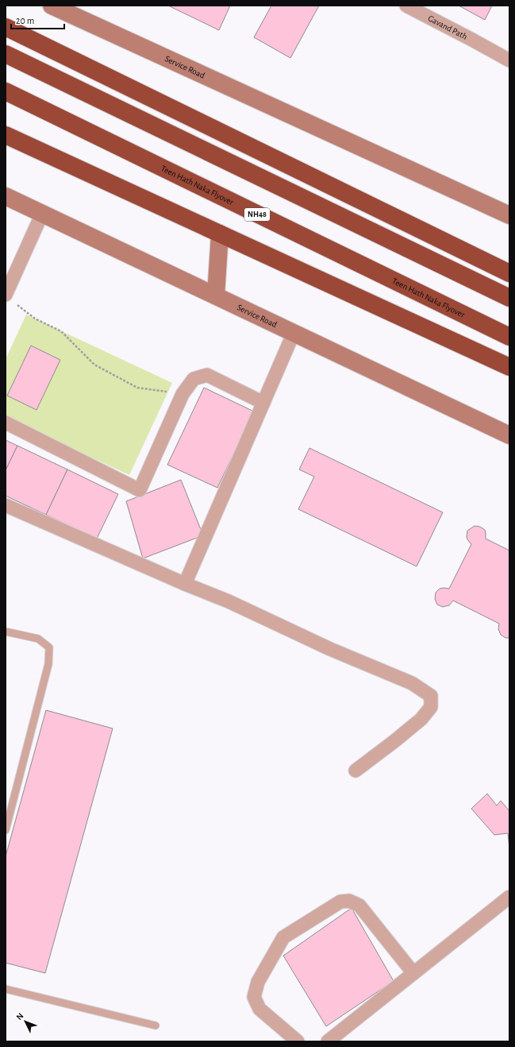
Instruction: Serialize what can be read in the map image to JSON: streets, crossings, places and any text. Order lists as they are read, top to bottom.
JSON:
{
  "streets": {
    "highway": ["Teen Hath Naka Flyover", "NH48"],
    "street": ["Gavand Path", "Service Road"]
  },
  "scale_bar": "20 m",
  "north": "top left"
}
